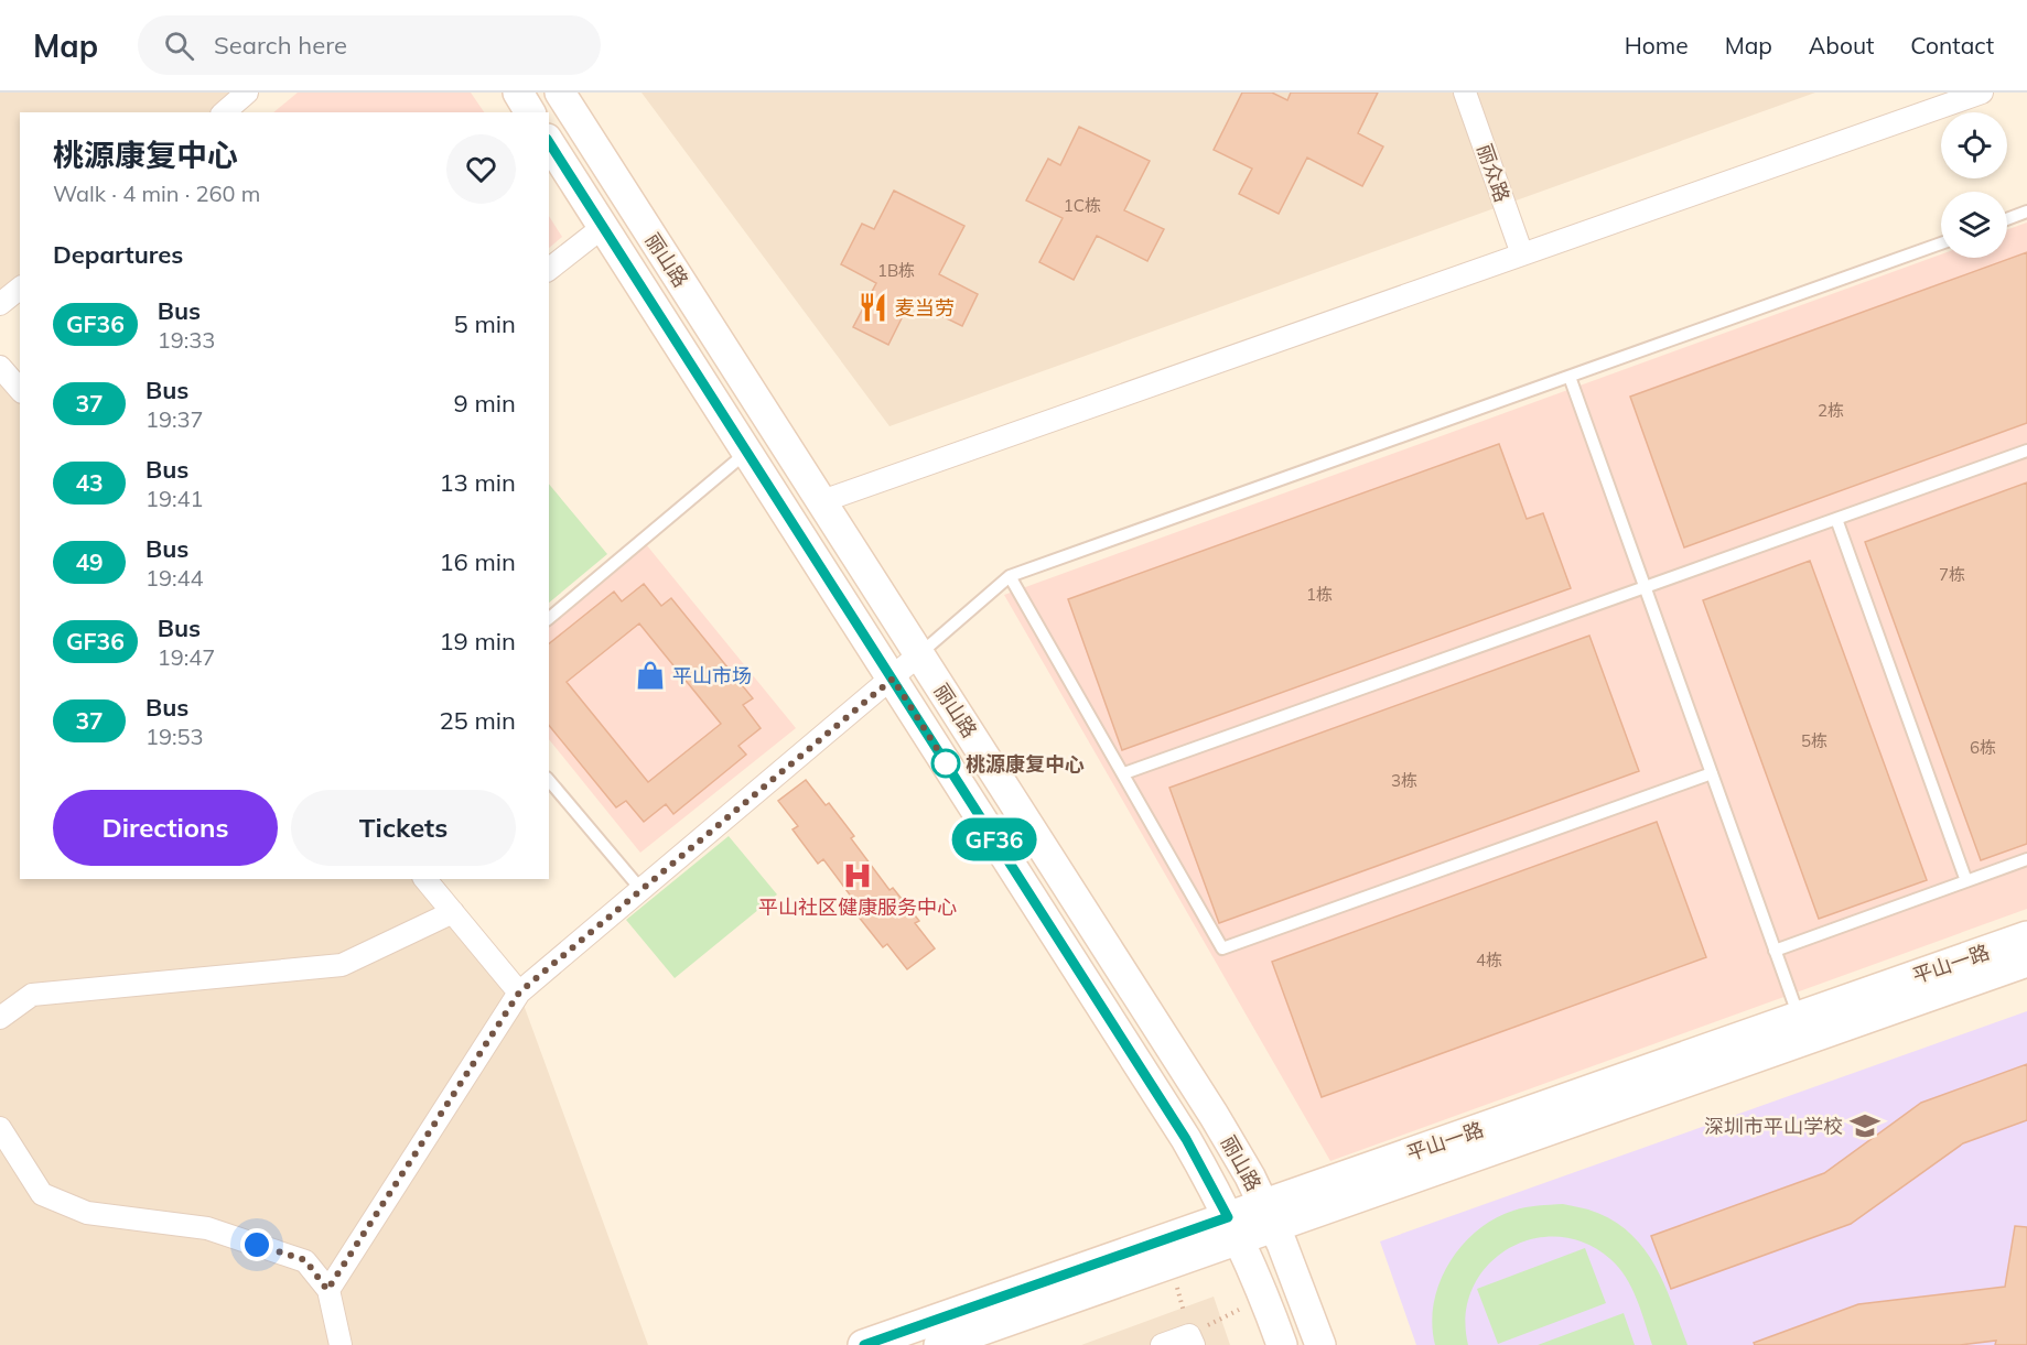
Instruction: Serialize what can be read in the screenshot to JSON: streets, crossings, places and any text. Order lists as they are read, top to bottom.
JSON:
{
  "streets": {
    "street": ["丽众路", "丽山路", "平山一路"]
  },
  "crossings": [
    ["丽山路", "平山一路"]
  ],
  "places": {
    "restaurant": ["麦当劳"],
    "shop": ["平山市场"],
    "other": ["桃源康复中心"],
    "hospital": ["平山社区健康服务中心"],
    "school or university": ["深圳市平山学校"]
  },
  "lines": ["bus line GF36"],
  "house_numbers": [
    "1C栋",
    "1B栋",
    "2栋",
    "7栋",
    "1栋",
    "5栋",
    "6栋",
    "3栋",
    "4栋"
  ],
  "page": {
    "header": "Map",
    "search": "Search here",
    "nav": [
      "Home",
      "Map",
      "About",
      "Contact"
    ],
    "on_map": "GF36",
    "heading": [
      ["桃源康复中心", "Walk · 4 min · 260 m"],
      "Departures"
    ],
    "list": [
      {
        "mark": "GF36",
        "name": "Bus",
        "note": "19:33",
        "value": "5 min"
      },
      {
        "mark": "37",
        "name": "Bus",
        "note": "19:37",
        "value": "9 min"
      },
      {
        "mark": "43",
        "name": "Bus",
        "note": "19:41",
        "value": "13 min"
      },
      {
        "mark": "49",
        "name": "Bus",
        "note": "19:44",
        "value": "16 min"
      },
      {
        "mark": "GF36",
        "name": "Bus",
        "note": "19:47",
        "value": "19 min"
      },
      {
        "mark": "37",
        "name": "Bus",
        "note": "19:53",
        "value": "25 min"
      }
    ],
    "buttons": ["Directions", "Tickets"]
  }
}
